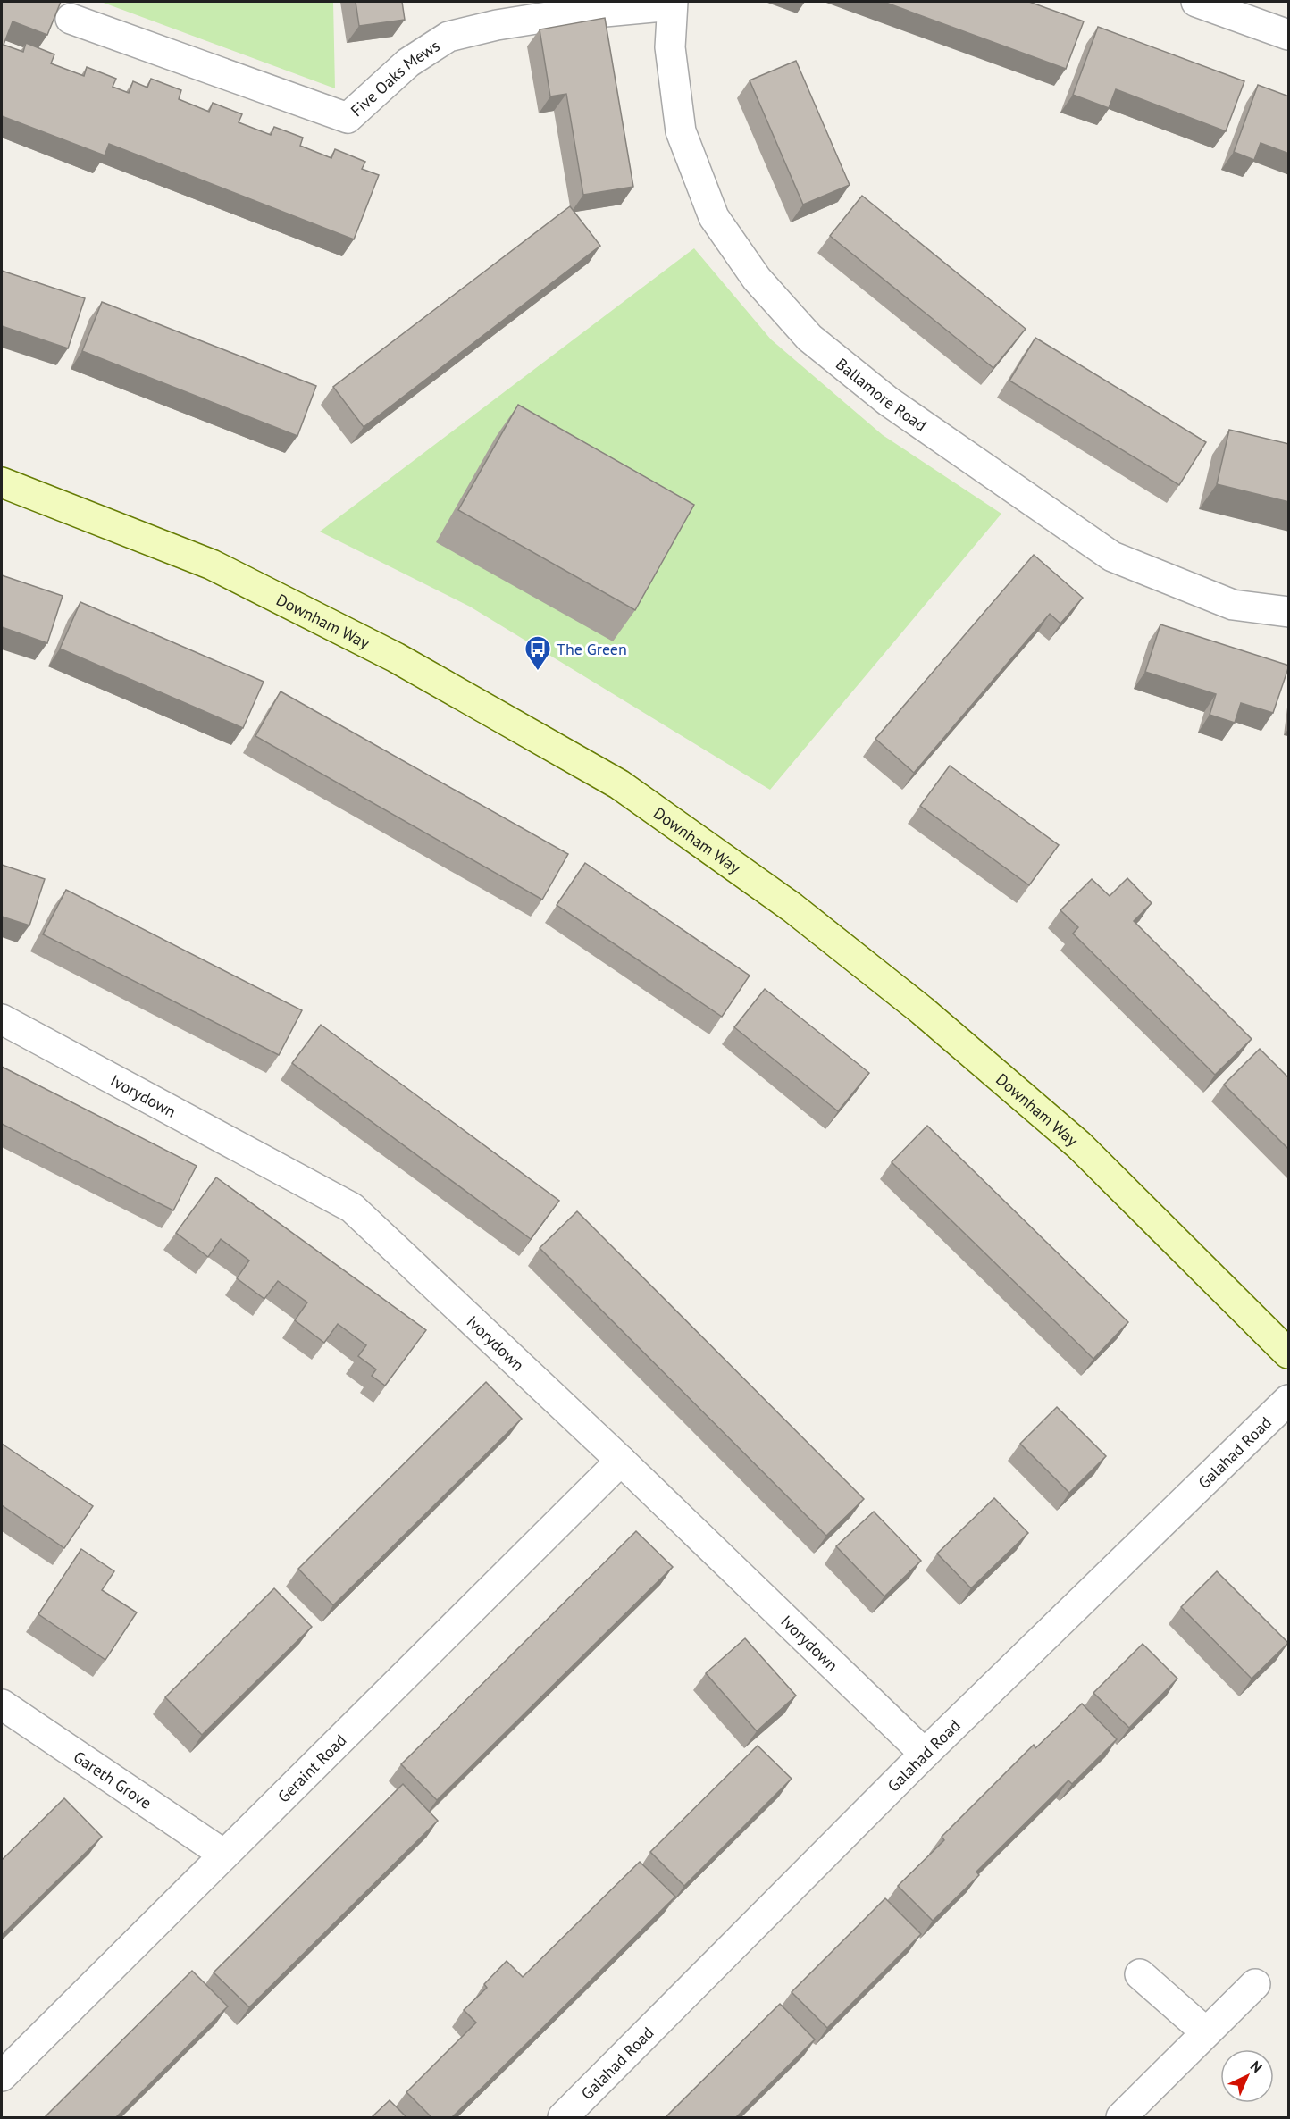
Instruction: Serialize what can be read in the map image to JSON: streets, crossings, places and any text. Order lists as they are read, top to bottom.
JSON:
{
  "streets": {
    "street": [
      "Five Oaks Mews",
      "Ballamore Road",
      "Downham Way",
      "Ivorydown",
      "Galahad Road",
      "Geraint Road",
      "Gareth Grove"
    ]
  },
  "crossings": [
    ["Five Oaks Mews", "Ballamore Road"],
    ["Ivorydown", "Galahad Road"],
    ["Ivorydown", "Geraint Road"],
    ["Geraint Road", "Gareth Grove"]
  ],
  "places": {
    "bus stop": ["The Green"]
  },
  "north": "top right"
}
